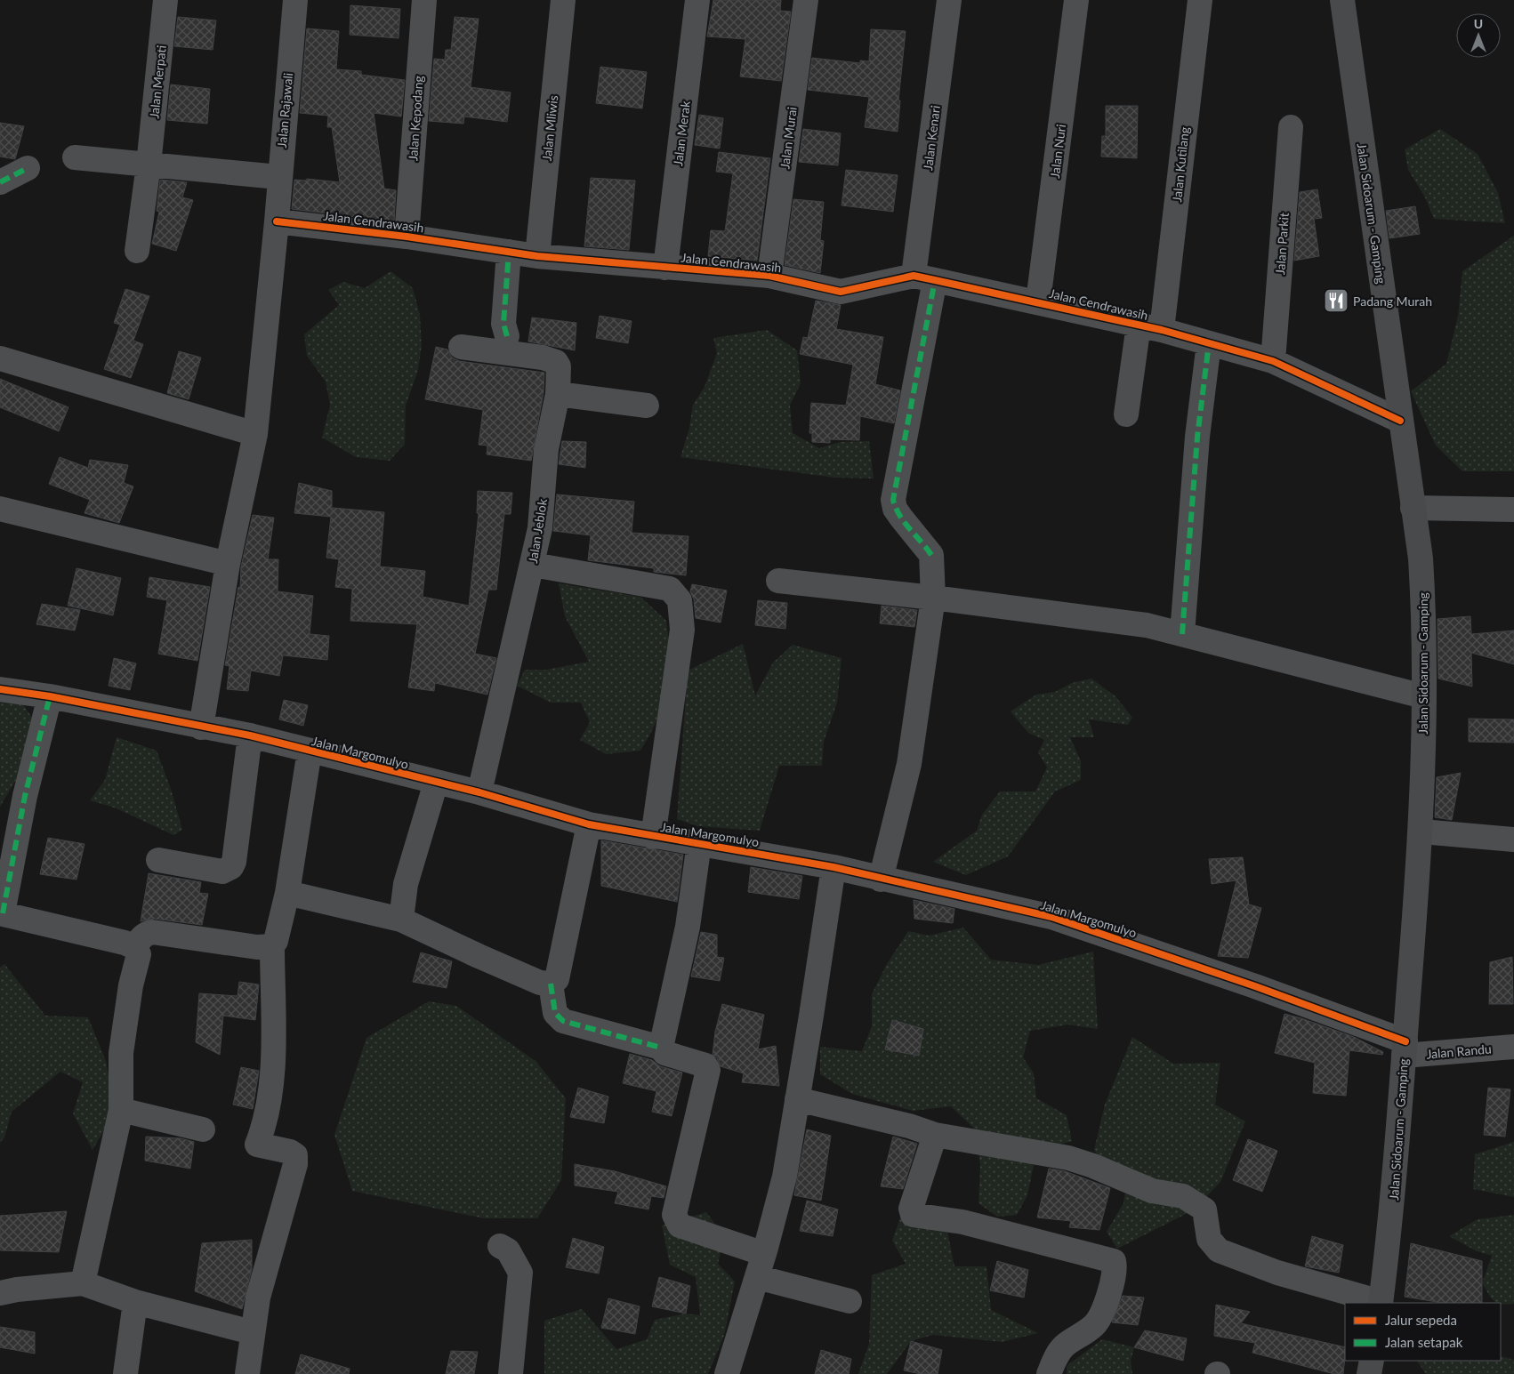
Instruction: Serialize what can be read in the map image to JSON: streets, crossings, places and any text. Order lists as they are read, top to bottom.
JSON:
{
  "streets": {
    "main road": ["Jalan Sidoarum - Gamping"],
    "street": [
      "Jalan Merpati",
      "Jalan Rajawali",
      "Jalan Kepodang",
      "Jalan Mliwis",
      "Jalan Merak",
      "Jalan Murai",
      "Jalan Kenari",
      "Jalan Nuri",
      "Jalan Kutilang",
      "Jalan Cendrawasih",
      "Jalan Parkit",
      "Jalan Jeblok",
      "Jalan Margomulyo",
      "Jalan Randu"
    ]
  },
  "crossings": [
    ["Jalan Rajawali", "Jalan Cendrawasih"],
    ["Jalan Rajawali", "Jalan Margomulyo"],
    ["Jalan Kepodang", "Jalan Cendrawasih"],
    ["Jalan Mliwis", "Jalan Cendrawasih"],
    ["Jalan Merak", "Jalan Cendrawasih"],
    ["Jalan Murai", "Jalan Cendrawasih"],
    ["Jalan Kenari", "Jalan Cendrawasih"],
    ["Jalan Kenari", "Jalan Margomulyo"],
    ["Jalan Nuri", "Jalan Cendrawasih"],
    ["Jalan Kutilang", "Jalan Cendrawasih"],
    ["Jalan Sidoarum - Gamping", "Jalan Cendrawasih"],
    ["Jalan Sidoarum - Gamping", "Jalan Margomulyo"],
    ["Jalan Sidoarum - Gamping", "Jalan Randu"],
    ["Jalan Cendrawasih", "Jalan Parkit"],
    ["Jalan Jeblok", "Jalan Margomulyo"],
    ["Jalan Margomulyo", "Jalan Randu"]
  ],
  "places": {
    "restaurant": ["Padang Murah"]
  },
  "legend": ["Jalur sepeda", "Jalan setapak"],
  "north": "top"
}
